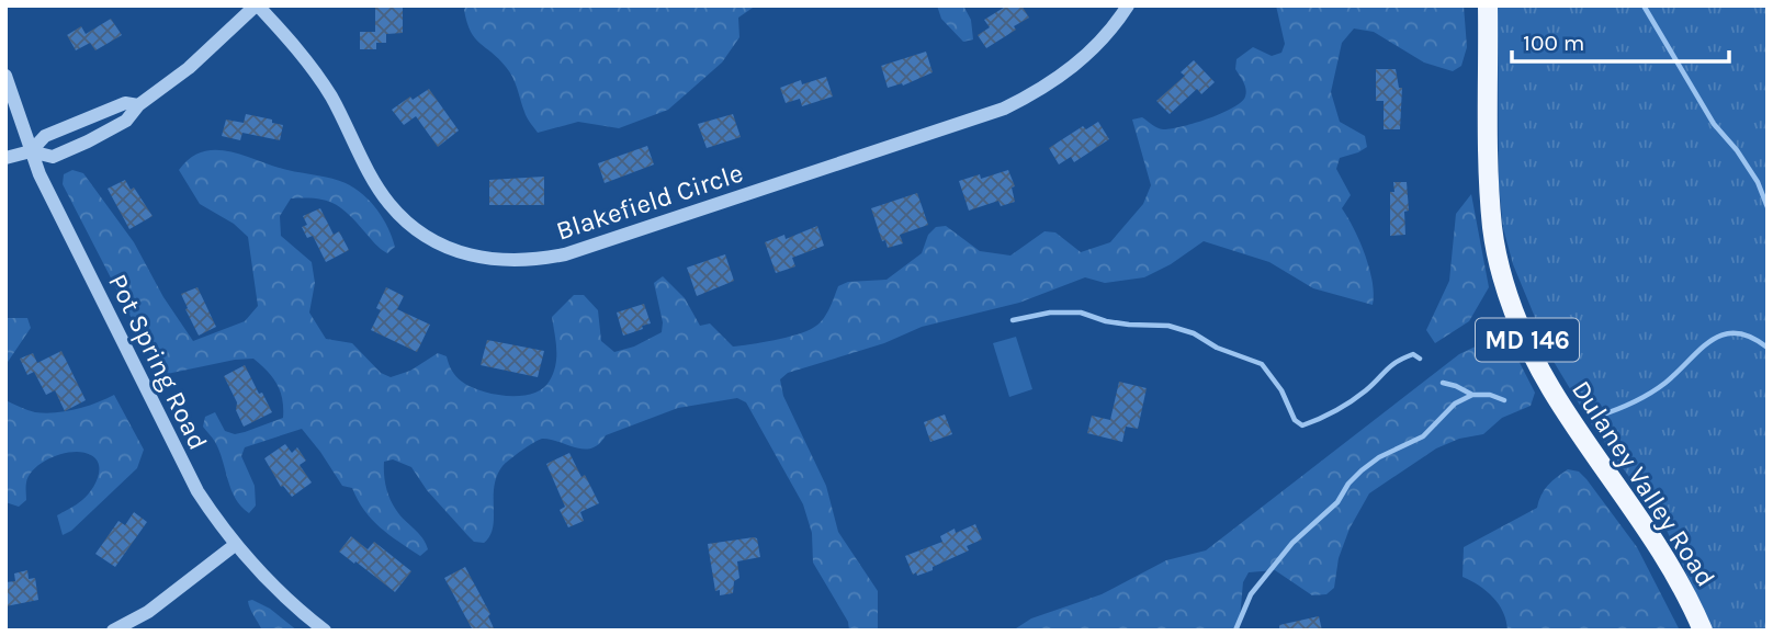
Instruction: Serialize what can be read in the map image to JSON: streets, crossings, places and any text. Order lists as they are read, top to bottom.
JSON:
{
  "streets": {
    "main road": ["MD 146", "Dulaney Valley Road"],
    "street": ["Blakefield Circle", "Pot Spring Road"]
  },
  "scale_bar": "100 m"
}
